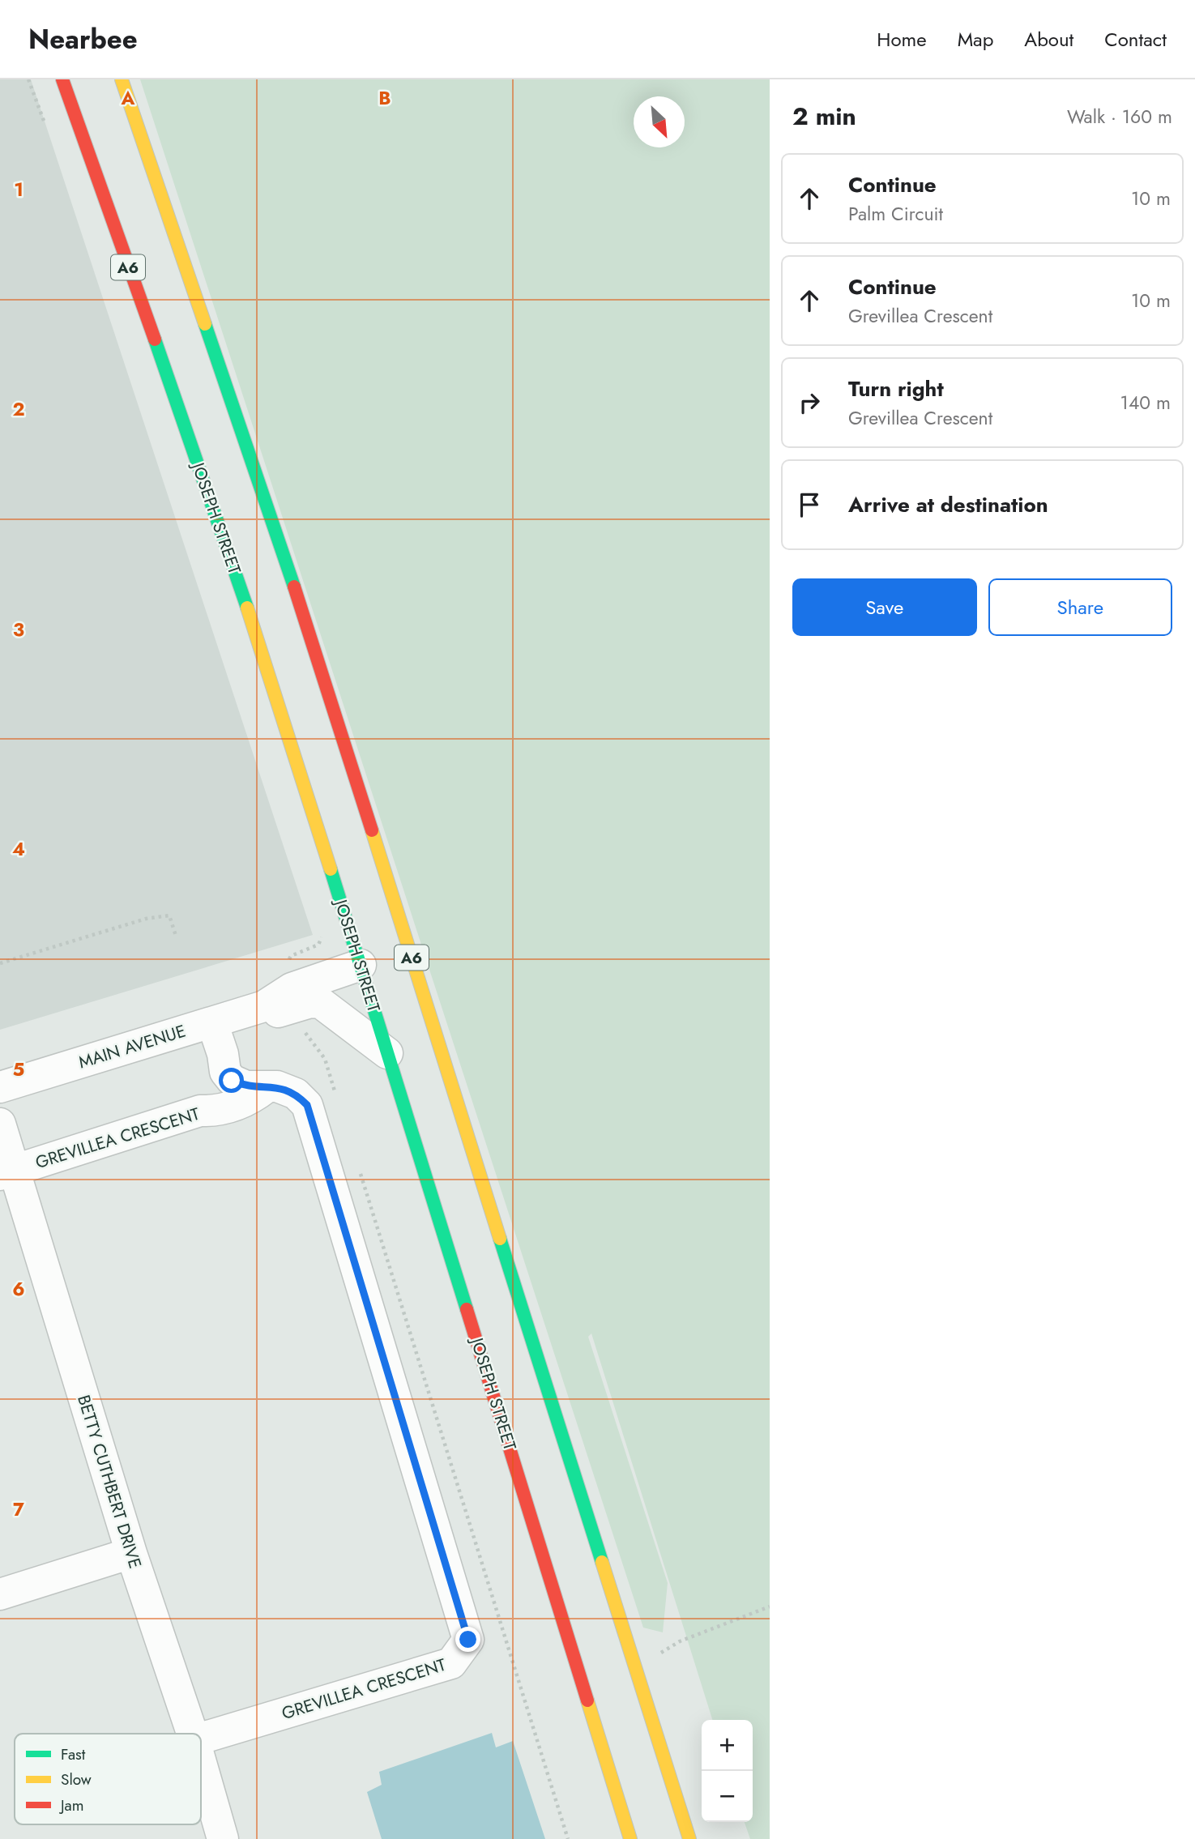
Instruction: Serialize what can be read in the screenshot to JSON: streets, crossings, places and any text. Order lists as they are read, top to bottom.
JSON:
{
  "streets": {
    "highway": ["A6", "JOSEPH STREET"],
    "street": ["MAIN AVENUE", "GREVILLEA CRESCENT", "BETTY CUTHBERT DRIVE"]
  },
  "crossings": [
    ["JOSEPH STREET", "MAIN AVENUE"],
    ["GREVILLEA CRESCENT", "BETTY CUTHBERT DRIVE"]
  ],
  "legend": ["Fast", "Slow", "Jam"],
  "north": "bottom right",
  "page": {
    "header": "Nearbee",
    "nav": [
      "Home",
      "Map",
      "About",
      "Contact"
    ],
    "heading": ["2 min", "Walk · 160 m"],
    "list": [
      ["Continue", "Palm Circuit", "10 m"],
      ["Continue", "Grevillea Crescent", "10 m"],
      ["Turn right", "Grevillea Crescent", "140 m"],
      "Arrive at destination"
    ],
    "buttons": ["Save", "Share"],
    "map_buttons": ["+", "−"]
  },
  "grid": {
    "columns": ["A", "B"],
    "rows": [
      "1",
      "2",
      "3",
      "4",
      "5",
      "6",
      "7"
    ]
  }
}
